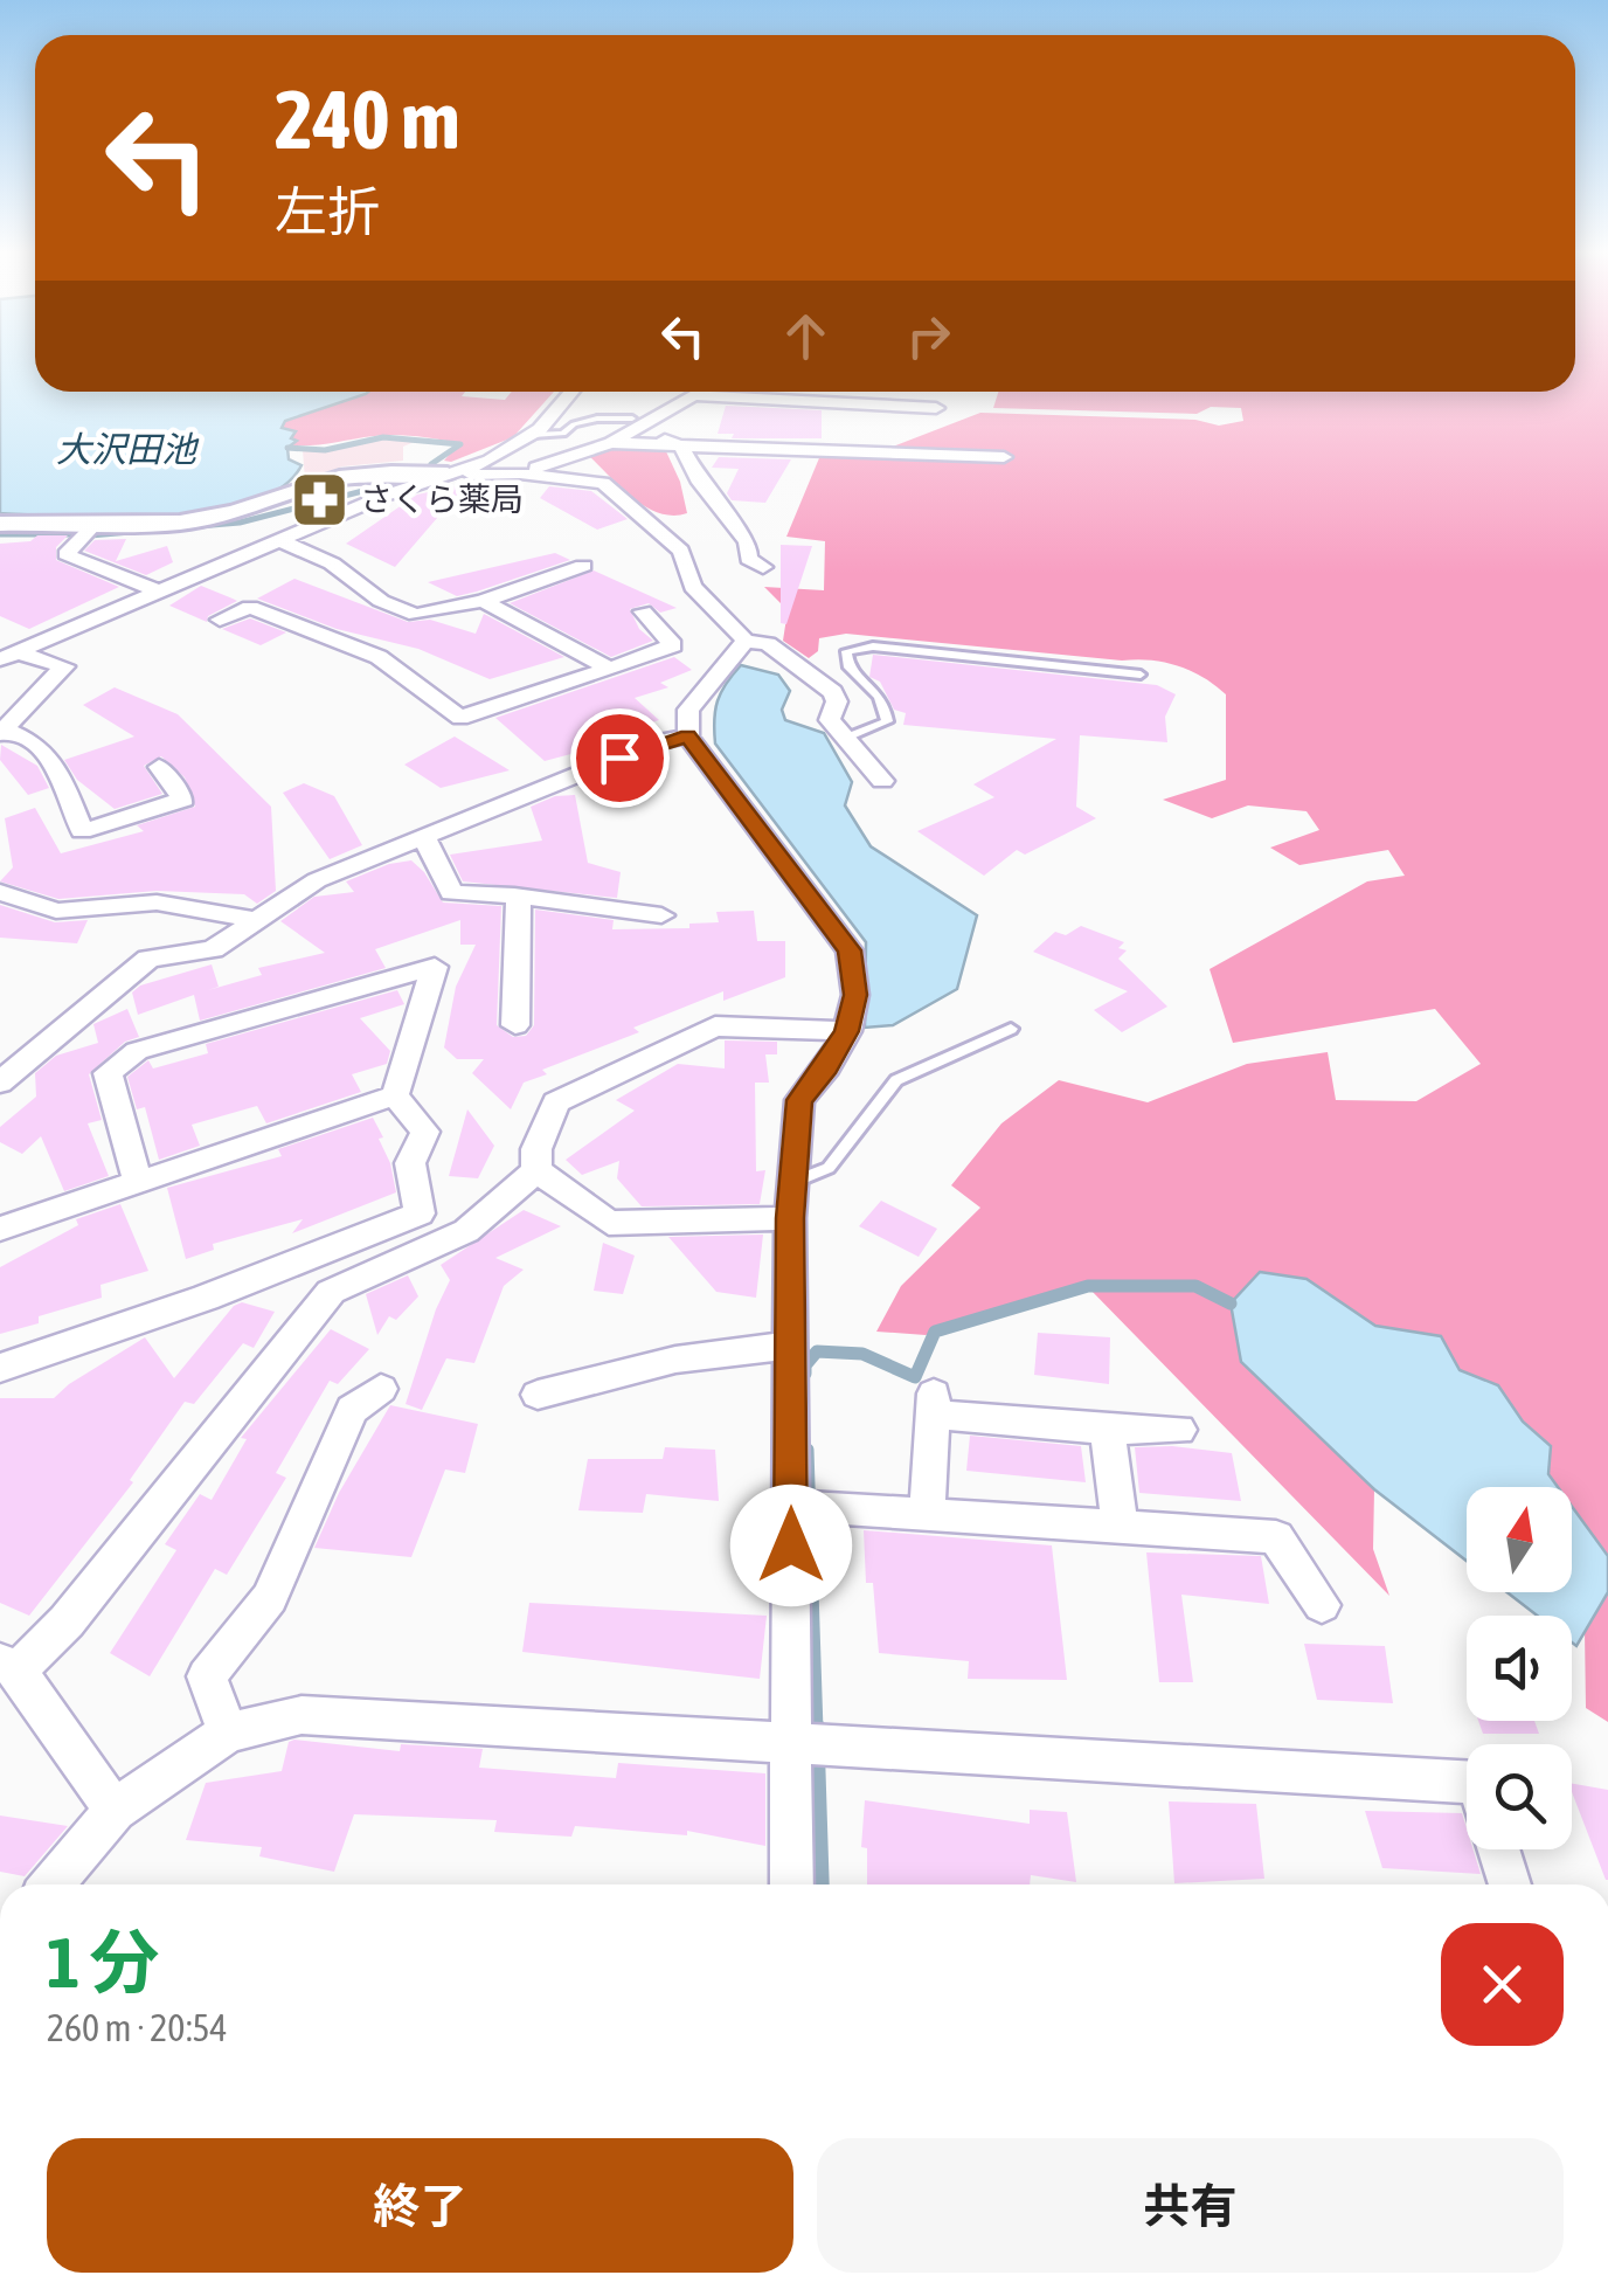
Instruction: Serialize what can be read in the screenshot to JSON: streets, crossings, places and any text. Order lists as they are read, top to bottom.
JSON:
{
  "water": ["大沢田池"],
  "places": {
    "pharmacy": ["さくら薬局"]
  },
  "north": "top",
  "page": {
    "turn": ["240 m", "左折"],
    "heading": ["1 分", "260 m · 20:54"],
    "buttons": ["終了", "共有"]
  }
}
